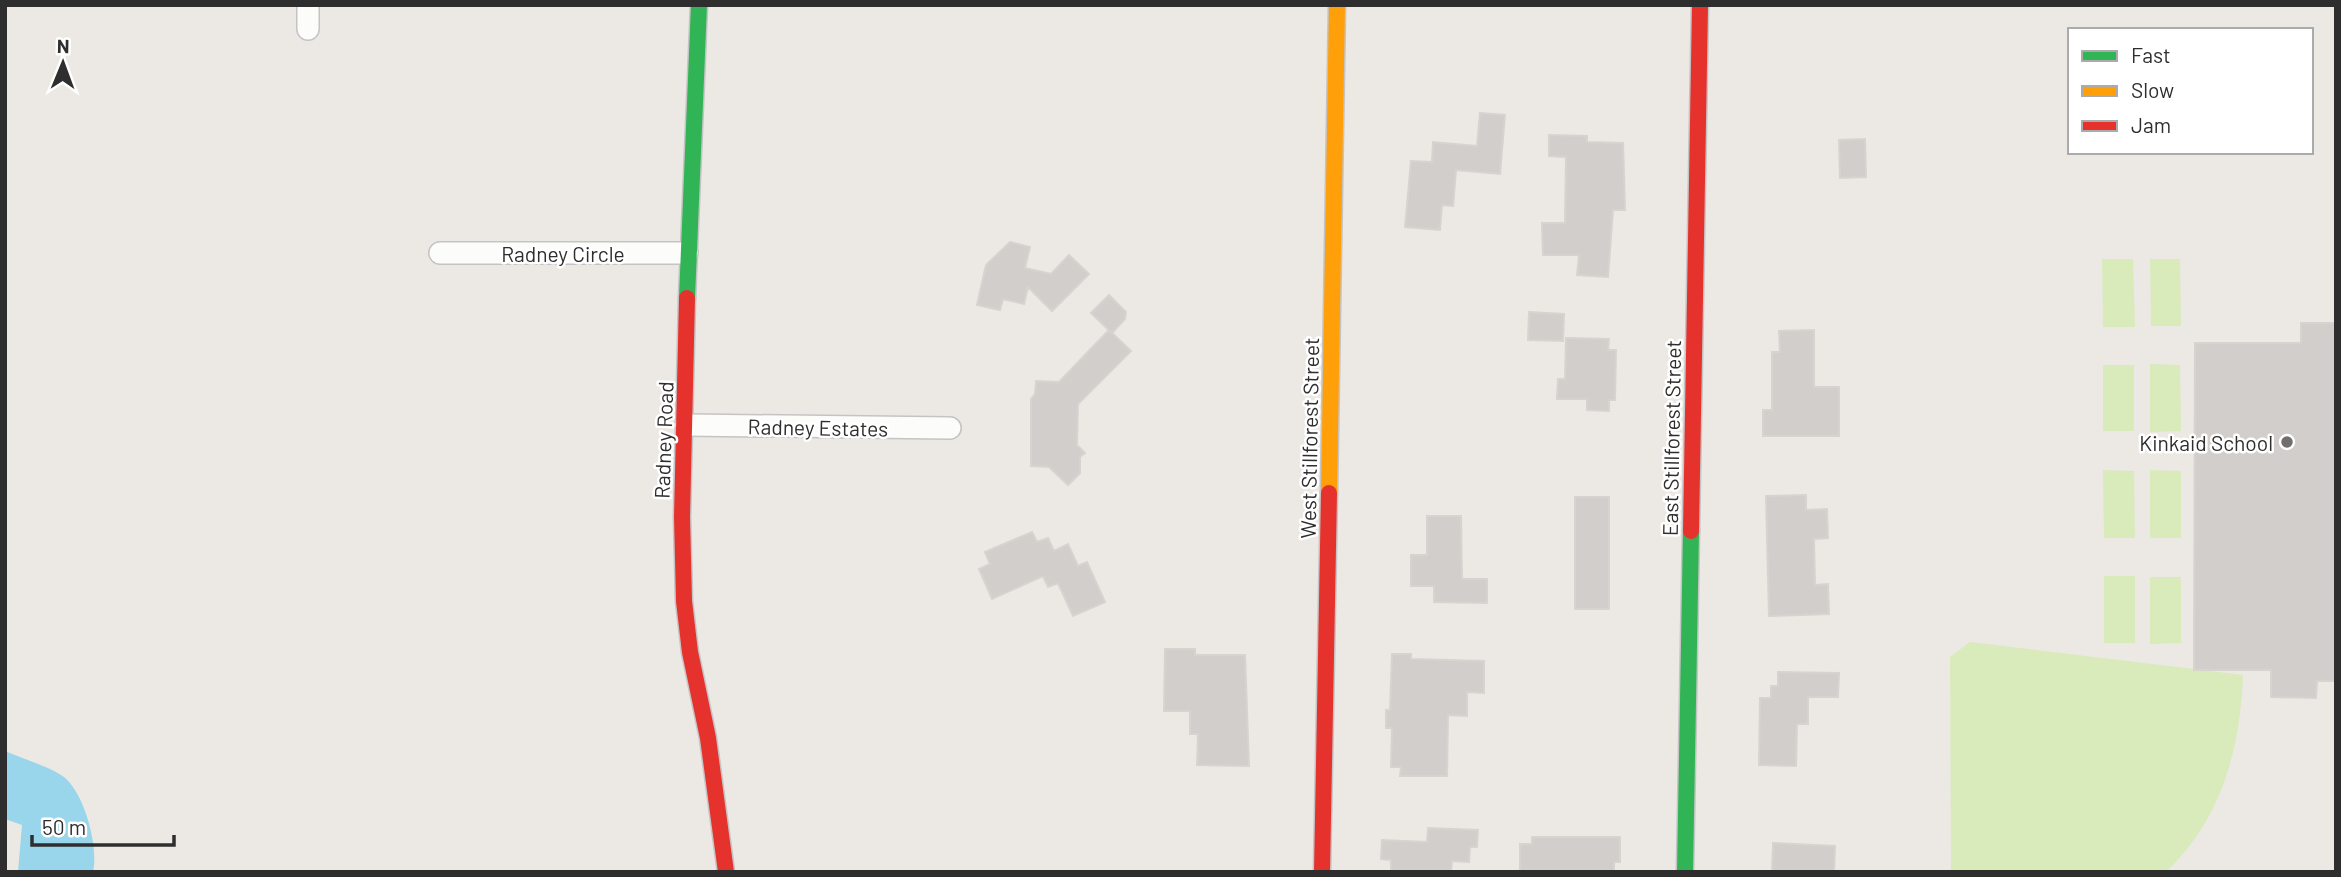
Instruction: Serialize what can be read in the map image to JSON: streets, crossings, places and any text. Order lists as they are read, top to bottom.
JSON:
{
  "streets": {
    "street": [
      "Radney Circle",
      "Radney Estates",
      "West Stillforest Street",
      "East Stillforest Street",
      "Radney Road"
    ]
  },
  "crossings": [
    ["Radney Circle", "Radney Road"],
    ["Radney Estates", "Radney Road"]
  ],
  "places": ["Kinkaid School"],
  "legend": ["Fast", "Slow", "Jam"],
  "scale_bar": "50 m",
  "north": "top"
}
